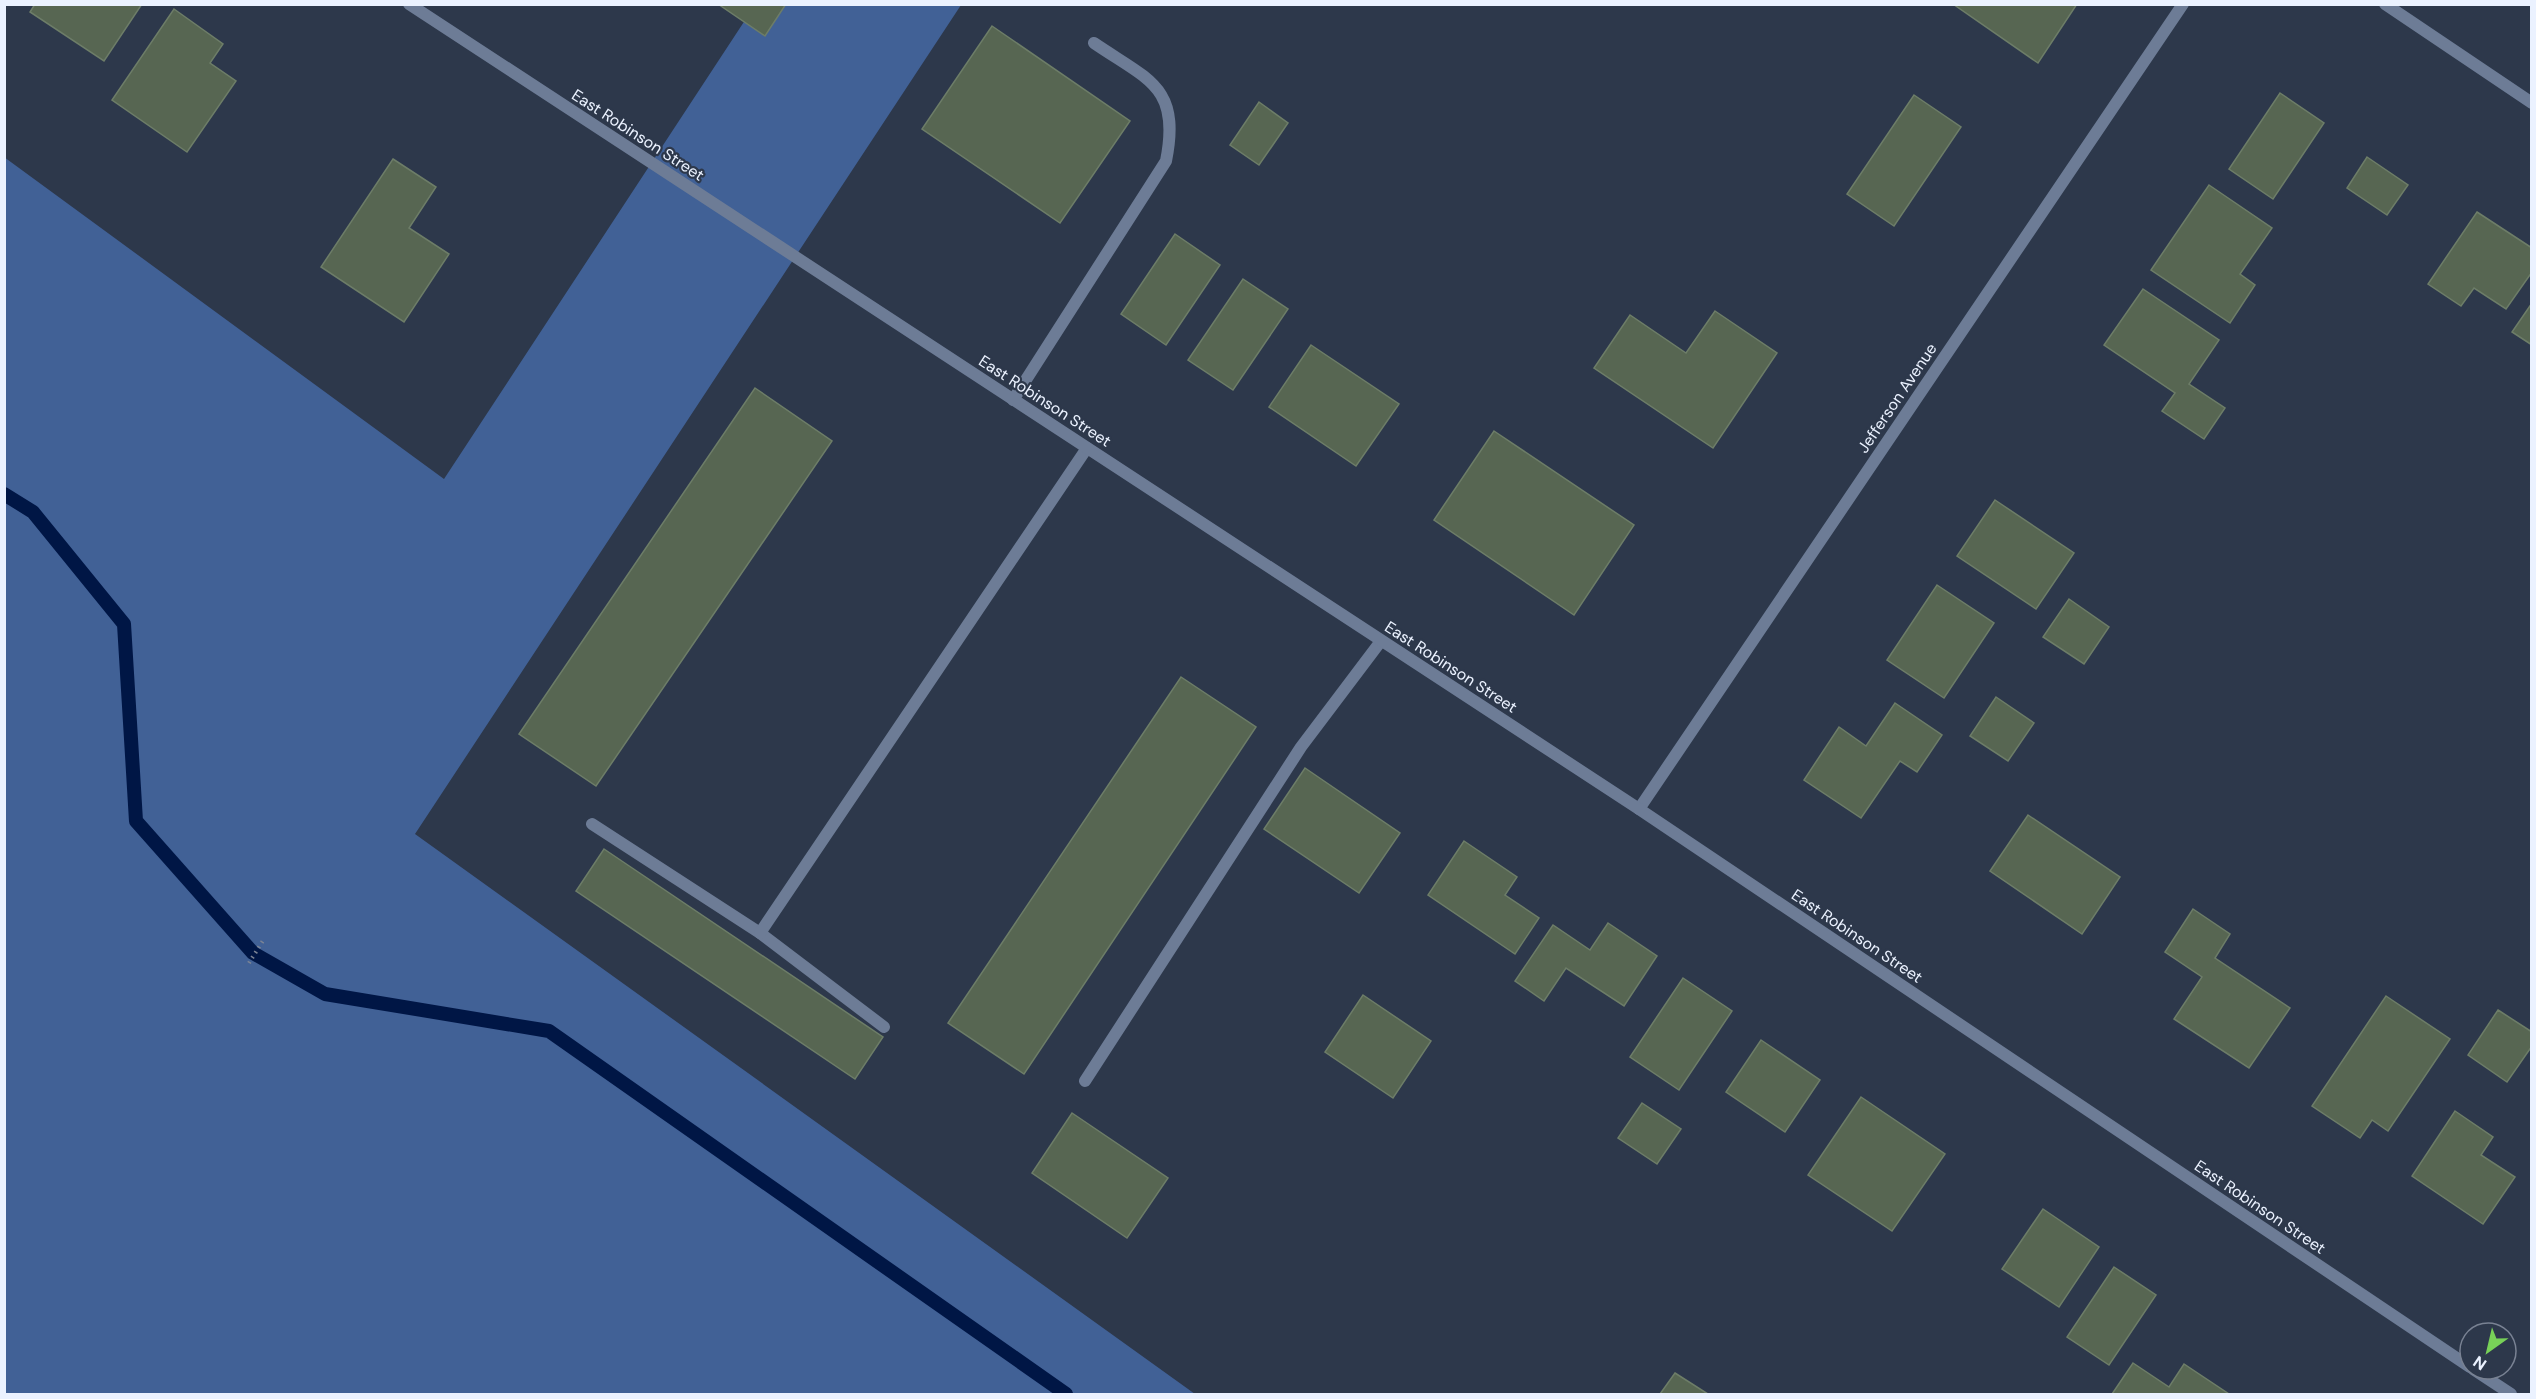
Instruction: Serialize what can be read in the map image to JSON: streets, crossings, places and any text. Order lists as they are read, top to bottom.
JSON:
{
  "streets": {
    "street": ["East Robinson Street", "Jefferson Avenue"]
  },
  "crossings": [
    ["East Robinson Street", "Jefferson Avenue"]
  ],
  "north": "bottom left"
}
